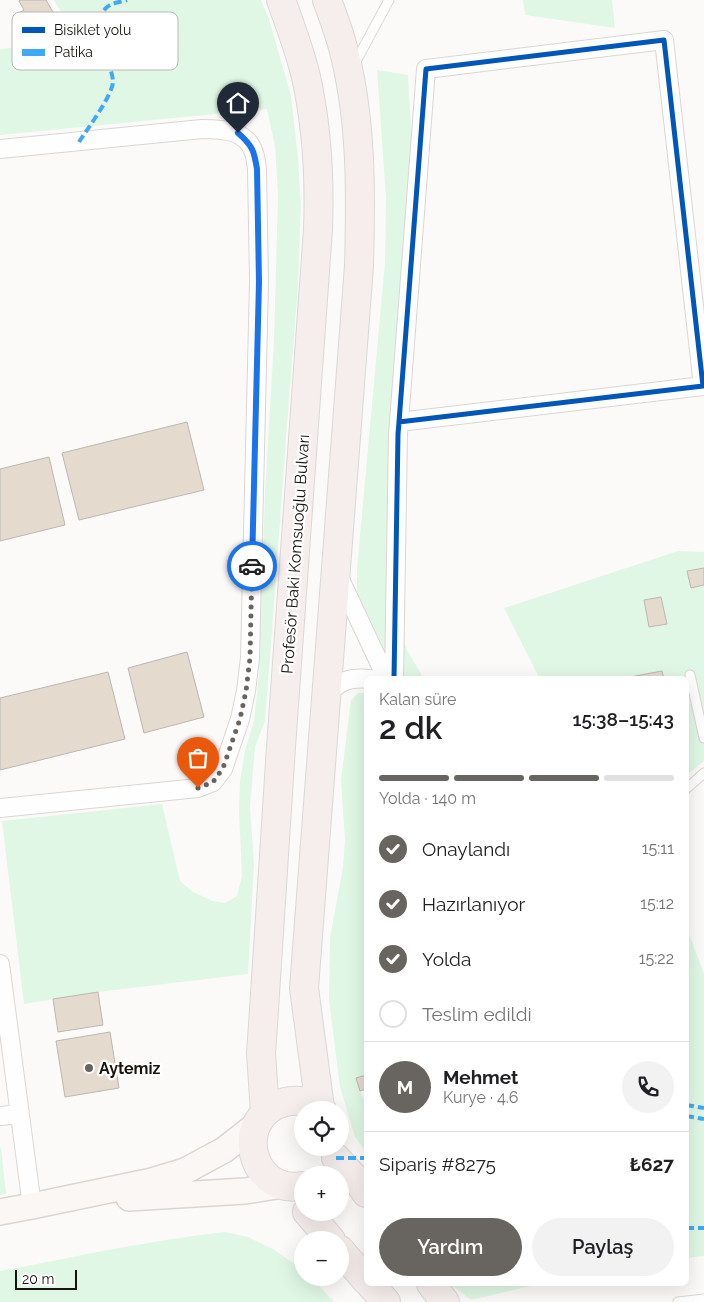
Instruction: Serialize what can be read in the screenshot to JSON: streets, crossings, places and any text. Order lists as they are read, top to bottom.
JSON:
{
  "streets": {
    "main road": ["Profesör Baki Komsuoğlu Bulvarı"]
  },
  "places": ["Aytemiz"],
  "legend": ["Bisiklet yolu", "Patika"],
  "scale_bar": "20 m",
  "page": {
    "heading": ["2 dk", "Kalan süre", "15:38–15:43"],
    "panel": [
      "Mehmet",
      "Kurye · 4.6",
      "Sipariş #8275",
      "₺627"
    ],
    "bar": "Yolda · 140 m",
    "list": [
      ["Onaylandı", "15:11"],
      ["Hazırlanıyor", "15:12"],
      ["Yolda", "15:22"],
      "Teslim edildi"
    ],
    "round": "M",
    "map_buttons": ["+", "−"],
    "buttons": ["Yardım", "Paylaş"],
    "scale": "20 m"
  }
}
